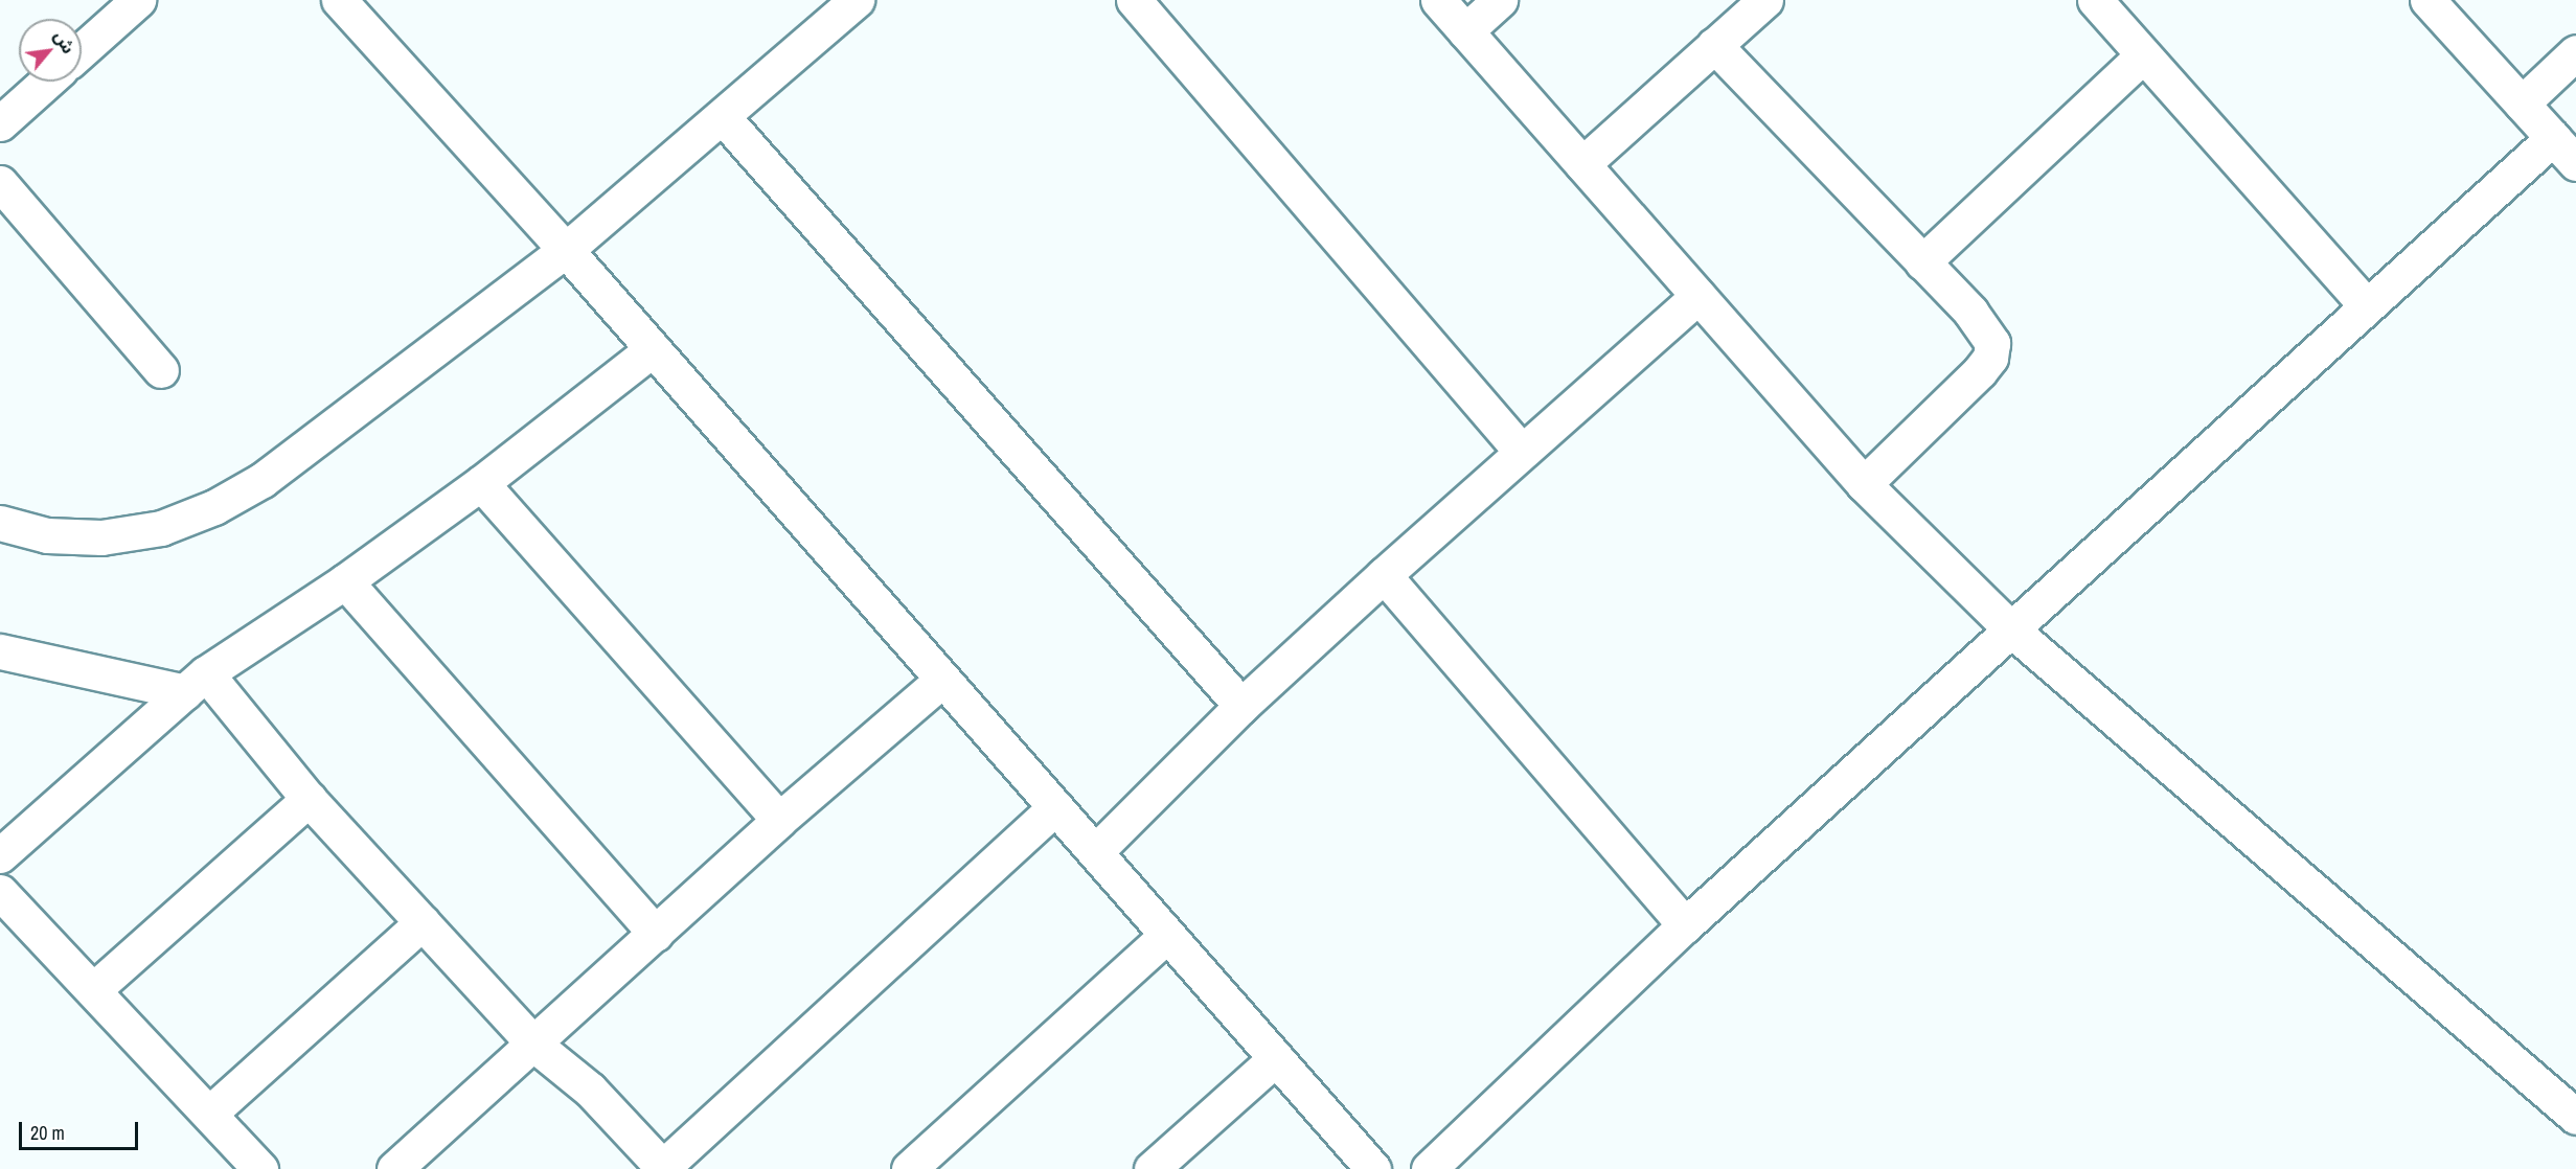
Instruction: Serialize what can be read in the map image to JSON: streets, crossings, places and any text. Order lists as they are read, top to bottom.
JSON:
{
  "scale_bar": "20 m",
  "north": "top right"
}
